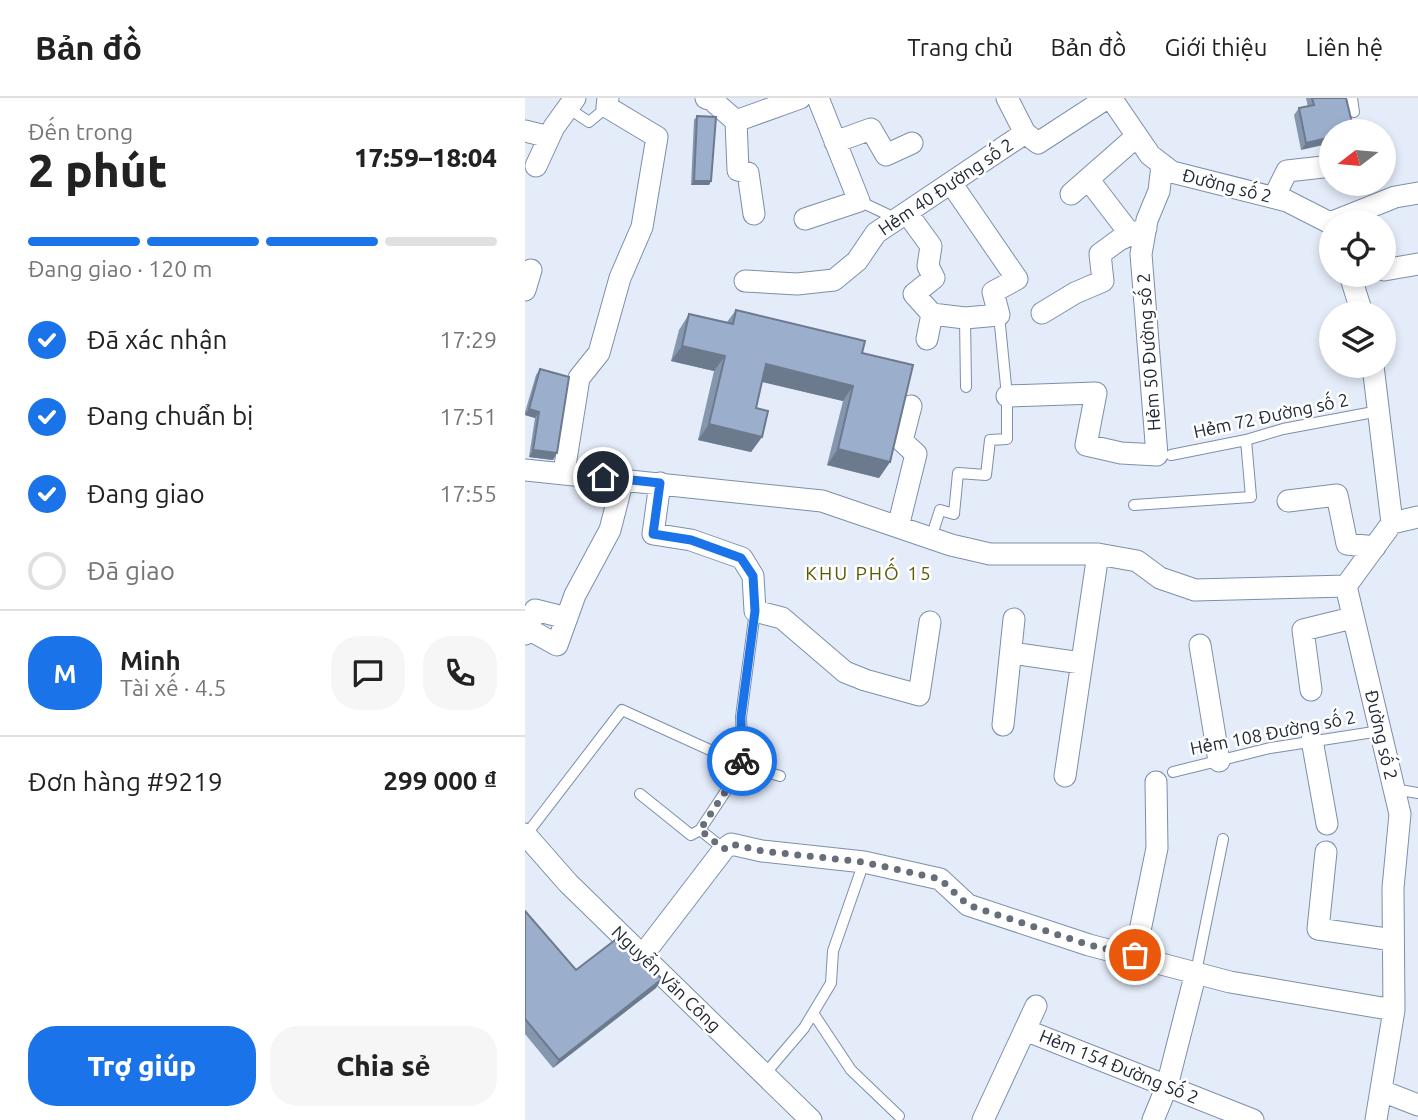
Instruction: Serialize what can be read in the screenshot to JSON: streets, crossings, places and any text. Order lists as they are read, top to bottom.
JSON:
{
  "streets": {
    "street": [
      "Đường số 2",
      "Hẻm 40 Đường số 2",
      "Hẻm 50 Đường số 2",
      "Nguyễn Văn Công",
      "Hẻm 154 Đường Số 2"
    ],
    "lane": ["Hẻm 72 Đường số 2", "Hẻm 108 Đường số 2"]
  },
  "crossings": [
    ["Đường số 2", "Hẻm 40 Đường số 2"],
    ["Đường số 2", "Hẻm 50 Đường số 2"],
    ["Đường số 2", "Hẻm 108 Đường số 2"]
  ],
  "districts": ["KHU PHỐ 15"],
  "north": "left",
  "page": {
    "header": "Bản đồ",
    "nav": [
      "Trang chủ",
      "Bản đồ",
      "Giới thiệu",
      "Liên hệ"
    ],
    "heading": ["2 phút", "Đến trong", "17:59–18:04"],
    "panel": [
      "Minh",
      "Tài xế · 4.5",
      "Đơn hàng #9219",
      "299 000 ₫"
    ],
    "bar": "Đang giao · 120 m",
    "list": [
      ["Đã xác nhận", "17:29"],
      ["Đang chuẩn bị", "17:51"],
      ["Đang giao", "17:55"],
      "Đã giao"
    ],
    "round": "M",
    "buttons": ["Trợ giúp", "Chia sẻ"]
  }
}
